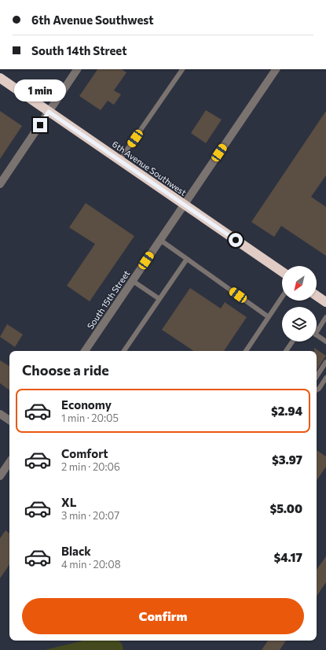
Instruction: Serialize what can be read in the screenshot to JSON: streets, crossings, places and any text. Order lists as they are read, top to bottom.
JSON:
{
  "streets": {
    "highway": ["6th Avenue Southwest"],
    "street": ["South 15th Street"]
  },
  "crossings": [
    ["6th Avenue Southwest", "South 15th Street"]
  ],
  "north": "bottom left",
  "page": {
    "banner": ["6th Avenue Southwest", "South 14th Street"],
    "bubble": "1 min",
    "heading": "Choose a ride",
    "list": [
      {
        "name": "Economy",
        "note": "1 min · 20:05",
        "value": "$2.94"
      },
      {
        "name": "Comfort",
        "note": "2 min · 20:06",
        "value": "$3.97"
      },
      {
        "name": "XL",
        "note": "3 min · 20:07",
        "value": "$5.00"
      },
      {
        "name": "Black",
        "note": "4 min · 20:08",
        "value": "$4.17"
      }
    ],
    "buttons": "Confirm"
  }
}
